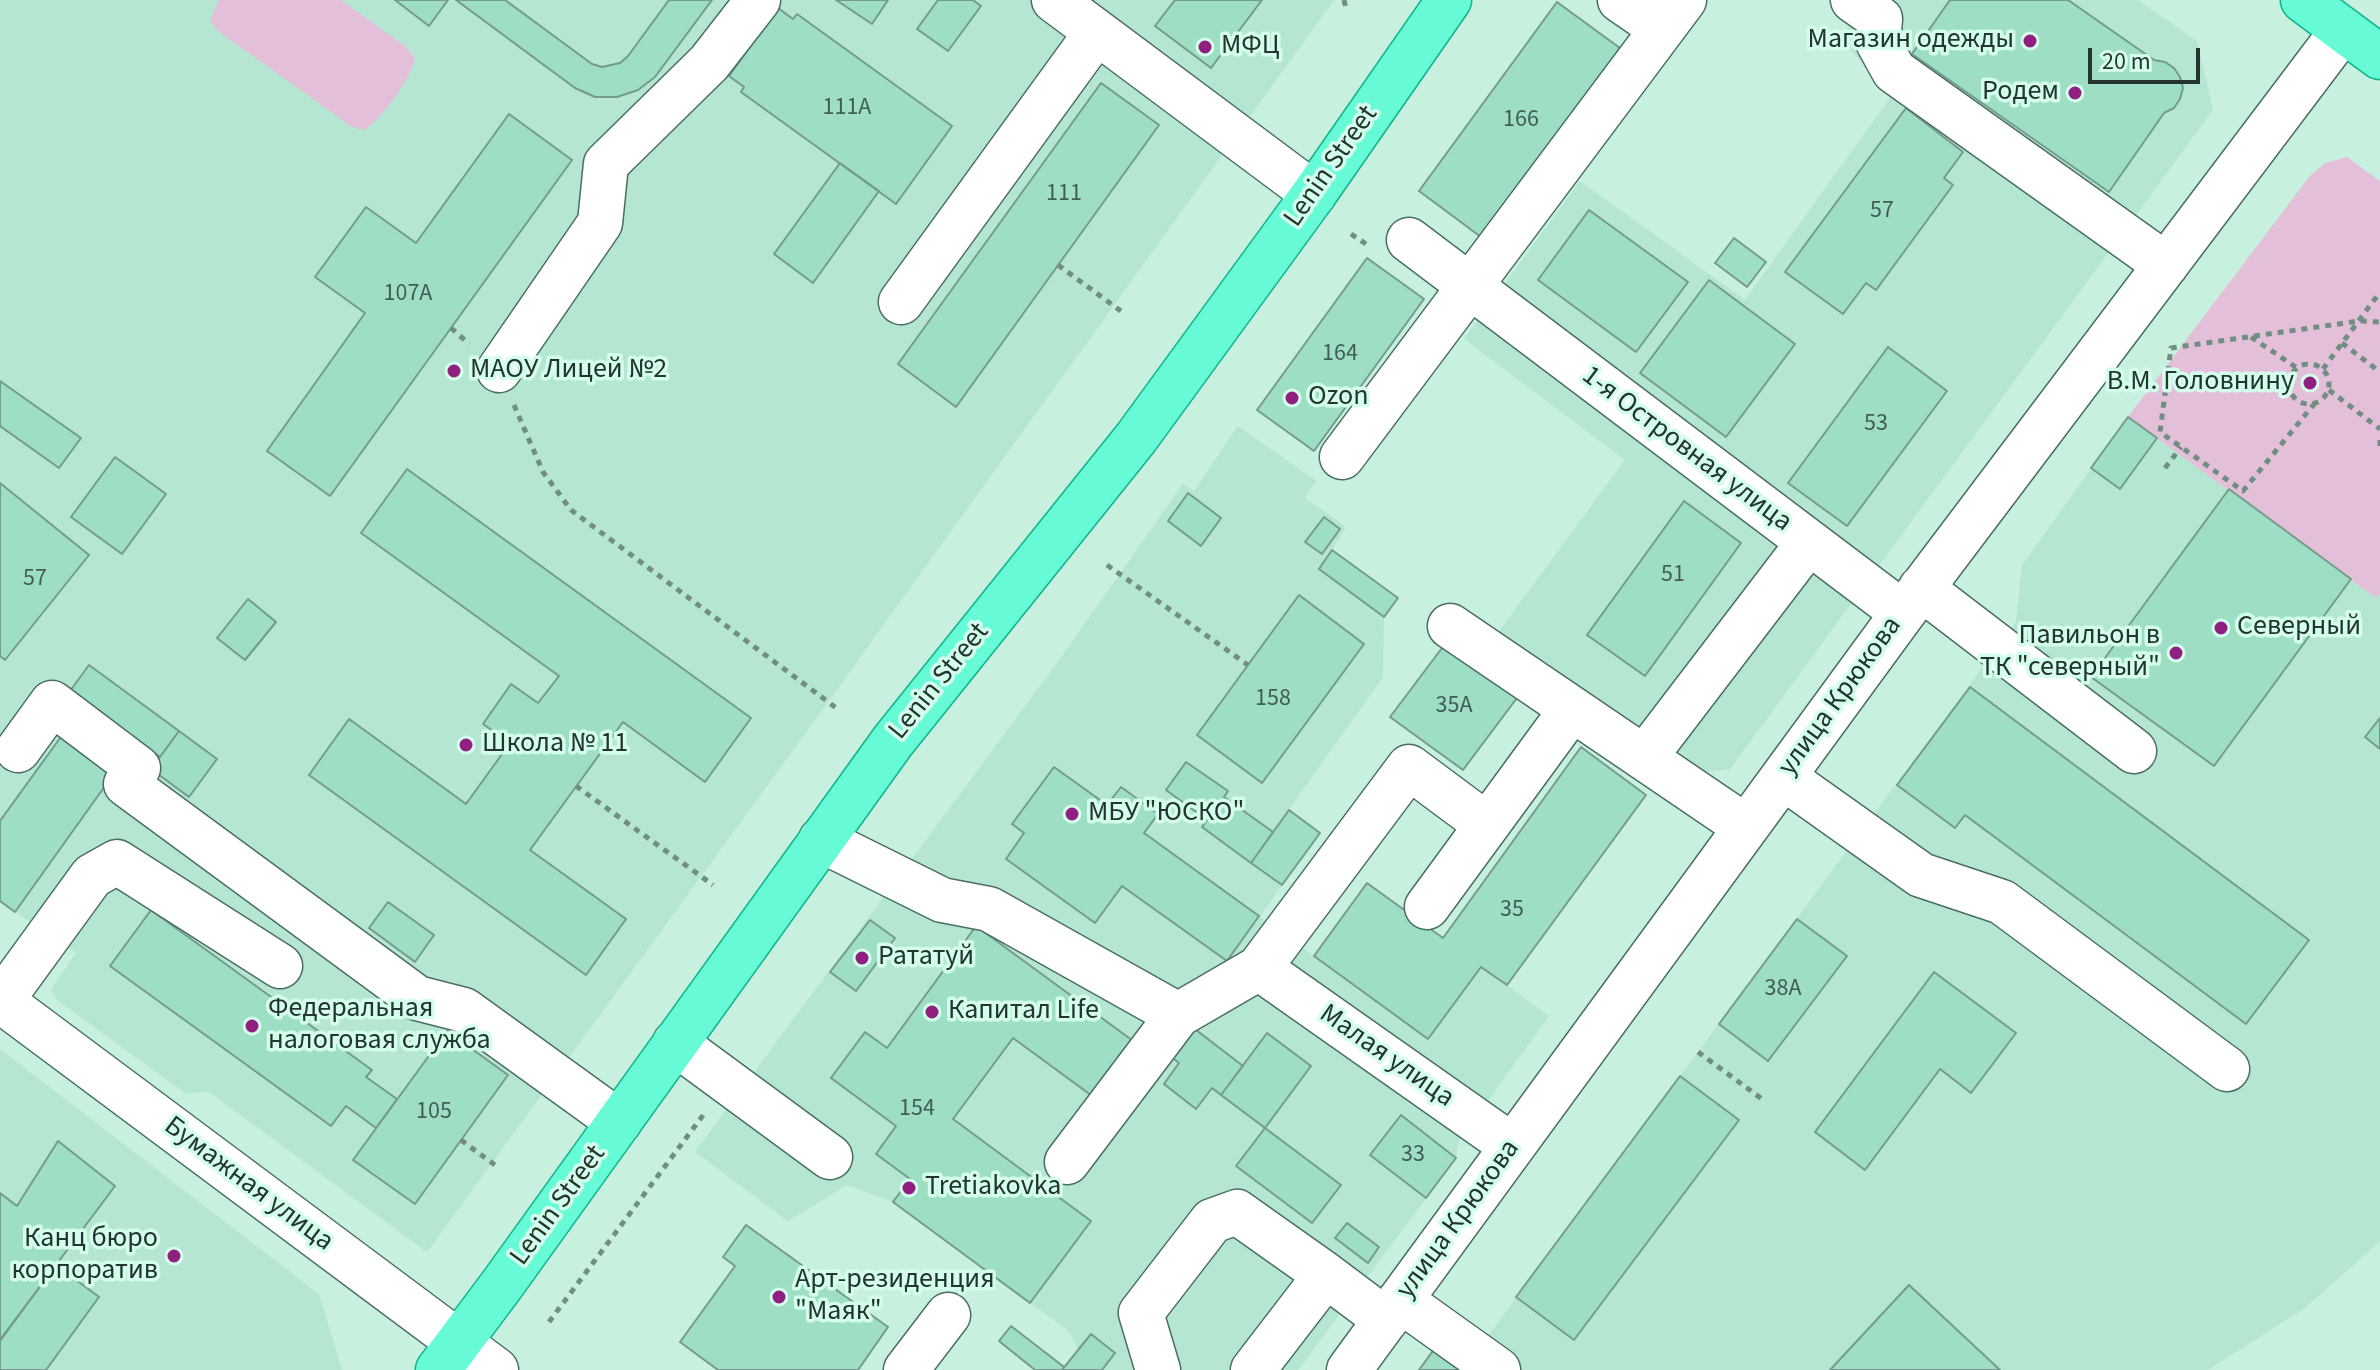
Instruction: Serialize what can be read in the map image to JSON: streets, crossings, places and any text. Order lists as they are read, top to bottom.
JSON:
{
  "streets": {
    "main road": ["Lenin Street"],
    "street": [
      "1-я Островная улица",
      "улица Крюкова",
      "Малая улица",
      "Бумажная улица"
    ]
  },
  "crossings": [
    ["Lenin Street", "Бумажная улица"],
    ["1-я Островная улица", "улица Крюкова"],
    ["улица Крюкова", "Малая улица"]
  ],
  "places": [
    "Магазин одежды",
    "МФЦ",
    "Родем",
    "МАОУ Лицей №2",
    "В.М. Головнину",
    "Ozon",
    "Северный",
    "Павильон в ТК \"северный\"",
    "Школа № 11",
    "МБУ \"ЮСКО\"",
    "Рататуй",
    "Капитал Life",
    "Федеральная налоговая служба",
    "Tretiakovka",
    "Канц бюро корпоратив",
    "Арт-резиденция \"Маяк\""
  ],
  "house_numbers": [
    "111А",
    "166",
    "111",
    "57",
    "107А",
    "164",
    "53",
    "51",
    "57",
    "158",
    "35А",
    "35",
    "38А",
    "154",
    "105",
    "33"
  ],
  "scale_bar": "20 m"
}
